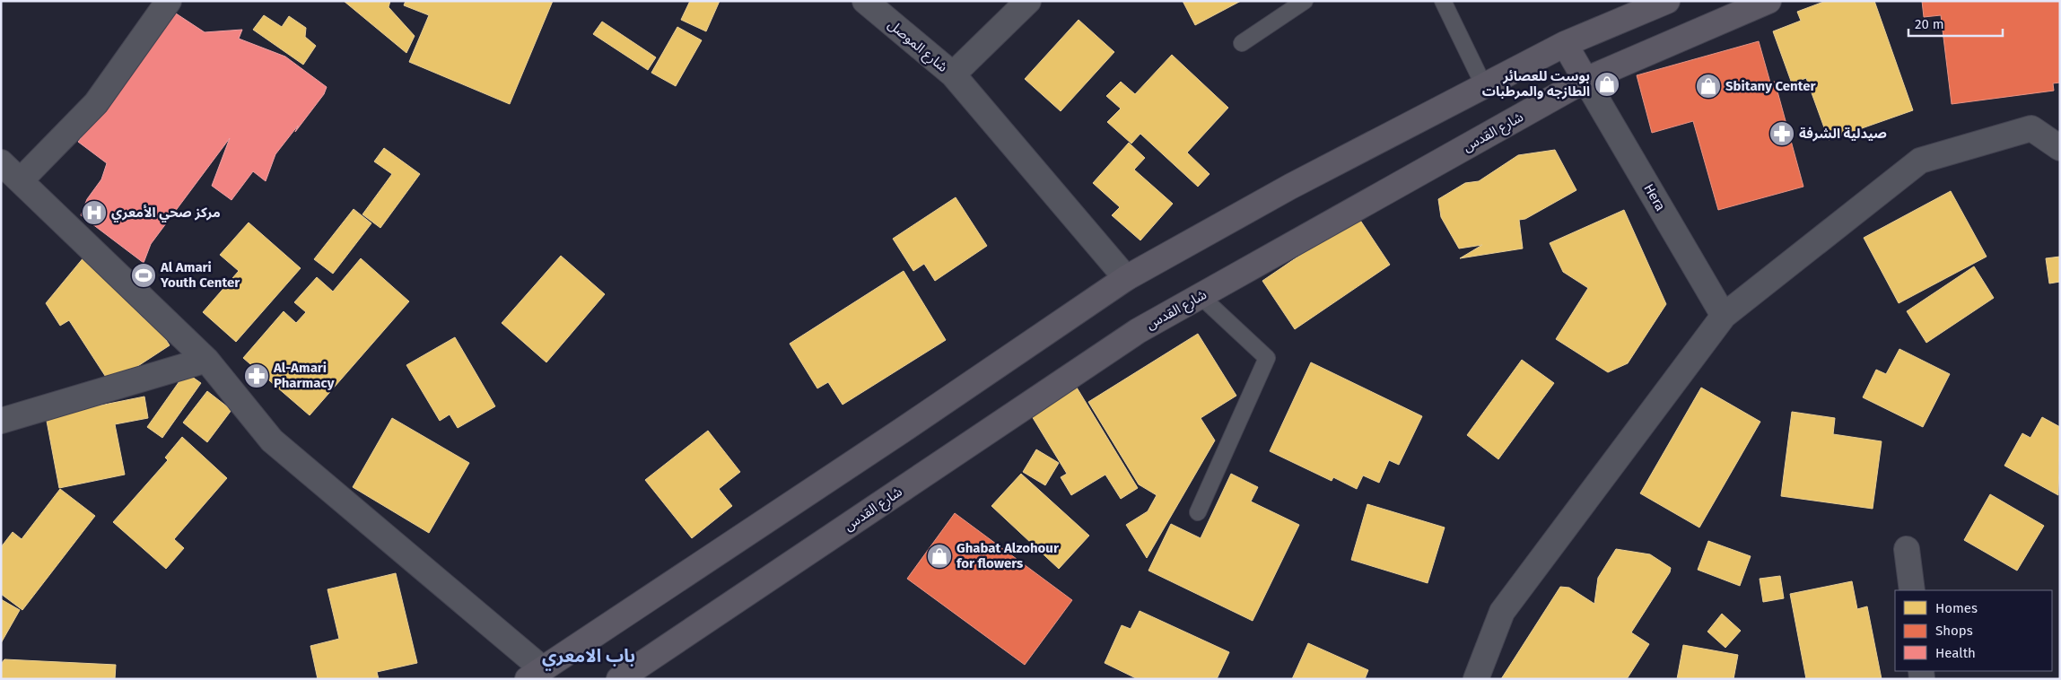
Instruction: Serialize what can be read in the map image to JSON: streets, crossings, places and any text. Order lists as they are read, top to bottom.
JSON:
{
  "streets": {
    "main road": ["شارع القدس"],
    "street": ["شارع الموصل", "Hera"]
  },
  "crossings": [
    ["شارع القدس", "Hera"]
  ],
  "districts": ["باب الامعري"],
  "places": {
    "shop": ["بوست للعصائر الطازجه والمرطبات", "Sbitany Center", "Ghabat Alzohour for flowers"],
    "pharmacy": ["صيدلية الشرفة", "Al-Amari Pharmacy"],
    "hospital": ["مركز صحي الأمعري"],
    "sports": ["Al Amari Youth Center"]
  },
  "legend": ["Homes", "Shops", "Health"],
  "scale_bar": "20 m"
}
